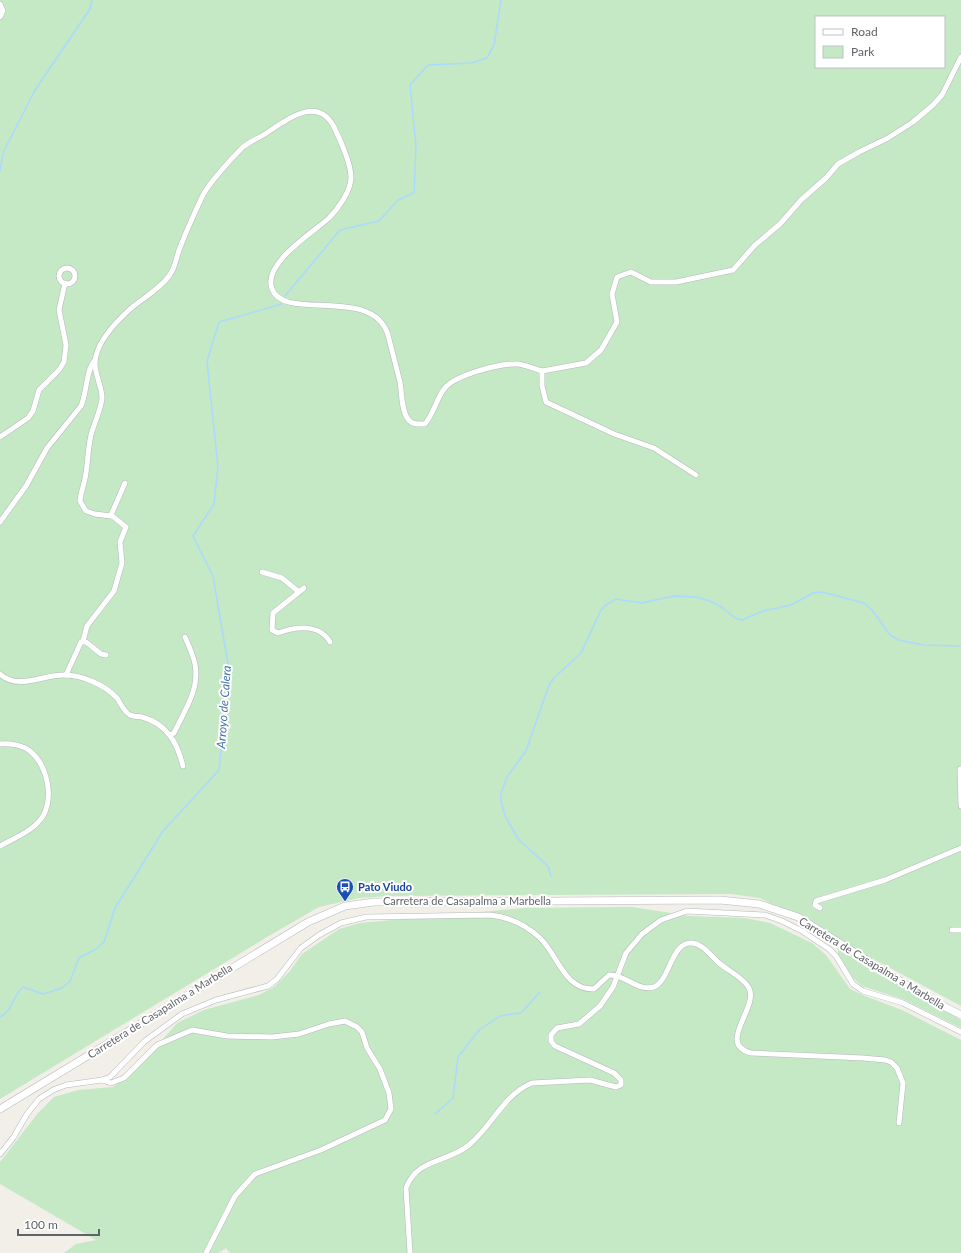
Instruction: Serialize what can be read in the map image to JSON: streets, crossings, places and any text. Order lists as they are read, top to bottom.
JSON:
{
  "streets": {
    "main road": ["Carretera de Casapalma a Marbella"]
  },
  "water": ["Arroyo de Calera"],
  "places": {
    "bus stop": ["Pato Viudo"]
  },
  "legend": ["Road", "Park"],
  "scale_bar": "100 m"
}
